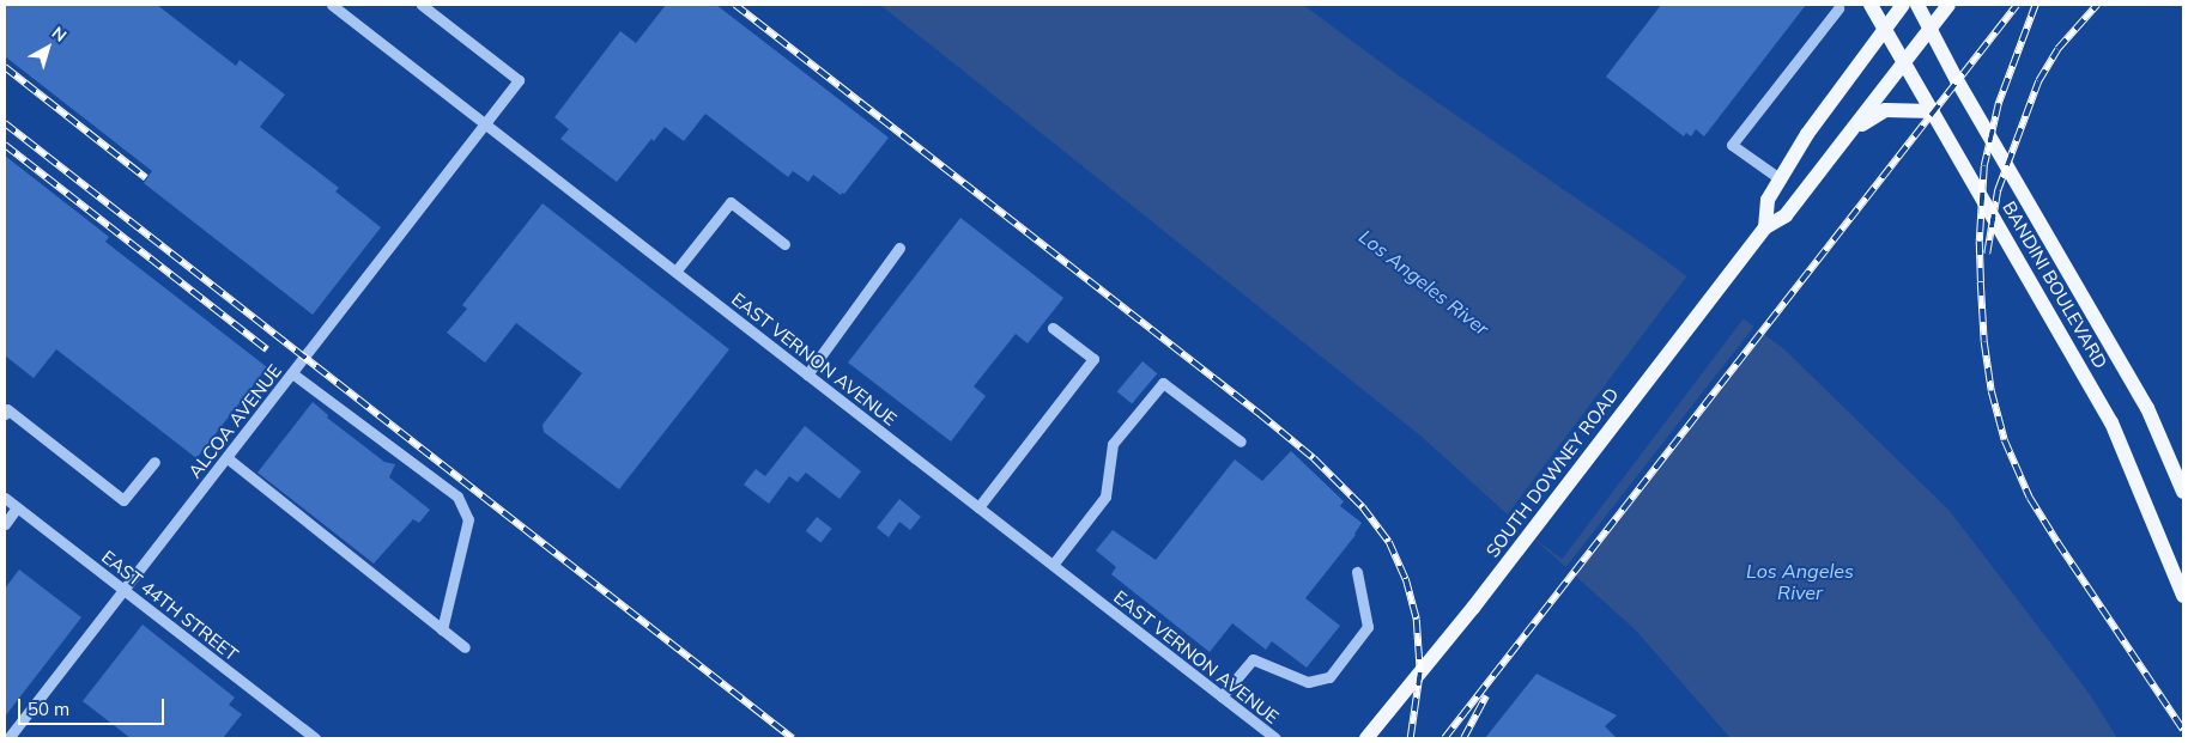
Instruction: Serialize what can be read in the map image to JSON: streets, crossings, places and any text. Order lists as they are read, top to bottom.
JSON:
{
  "streets": {
    "main road": ["BANDINI BOULEVARD", "SOUTH DOWNEY ROAD"],
    "street": ["EAST VERNON AVENUE", "ALCOA AVENUE", "EAST 44TH STREET"]
  },
  "crossings": [
    ["BANDINI BOULEVARD", "SOUTH DOWNEY ROAD"],
    ["EAST VERNON AVENUE", "ALCOA AVENUE"],
    ["ALCOA AVENUE", "EAST 44TH STREET"]
  ],
  "water": ["Los Angeles River"],
  "scale_bar": "50 m",
  "north": "top right"
}
